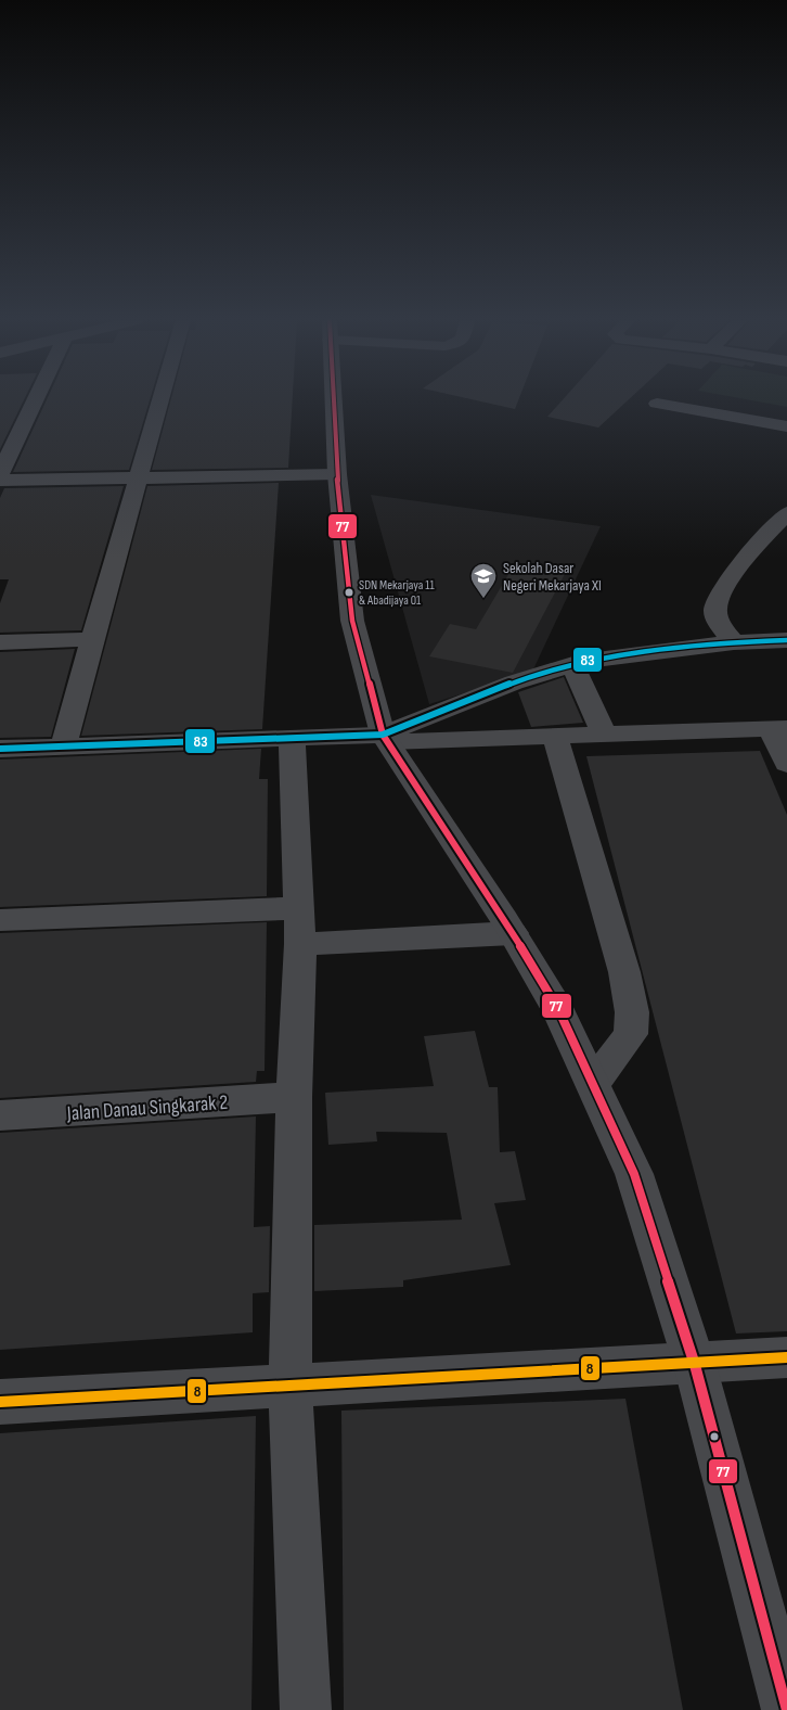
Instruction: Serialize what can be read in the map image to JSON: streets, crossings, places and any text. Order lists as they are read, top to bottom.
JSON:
{
  "streets": {
    "street": ["Jalan Danau Singkarak 2"]
  },
  "places": {
    "other": ["SDN Mekarjaya 11 & Abadijaya 01"],
    "school or university": ["Sekolah Dasar Negeri Mekarjaya XI"]
  },
  "lines": ["transit line 77", "transit line 83", "transit line 8"]
}
